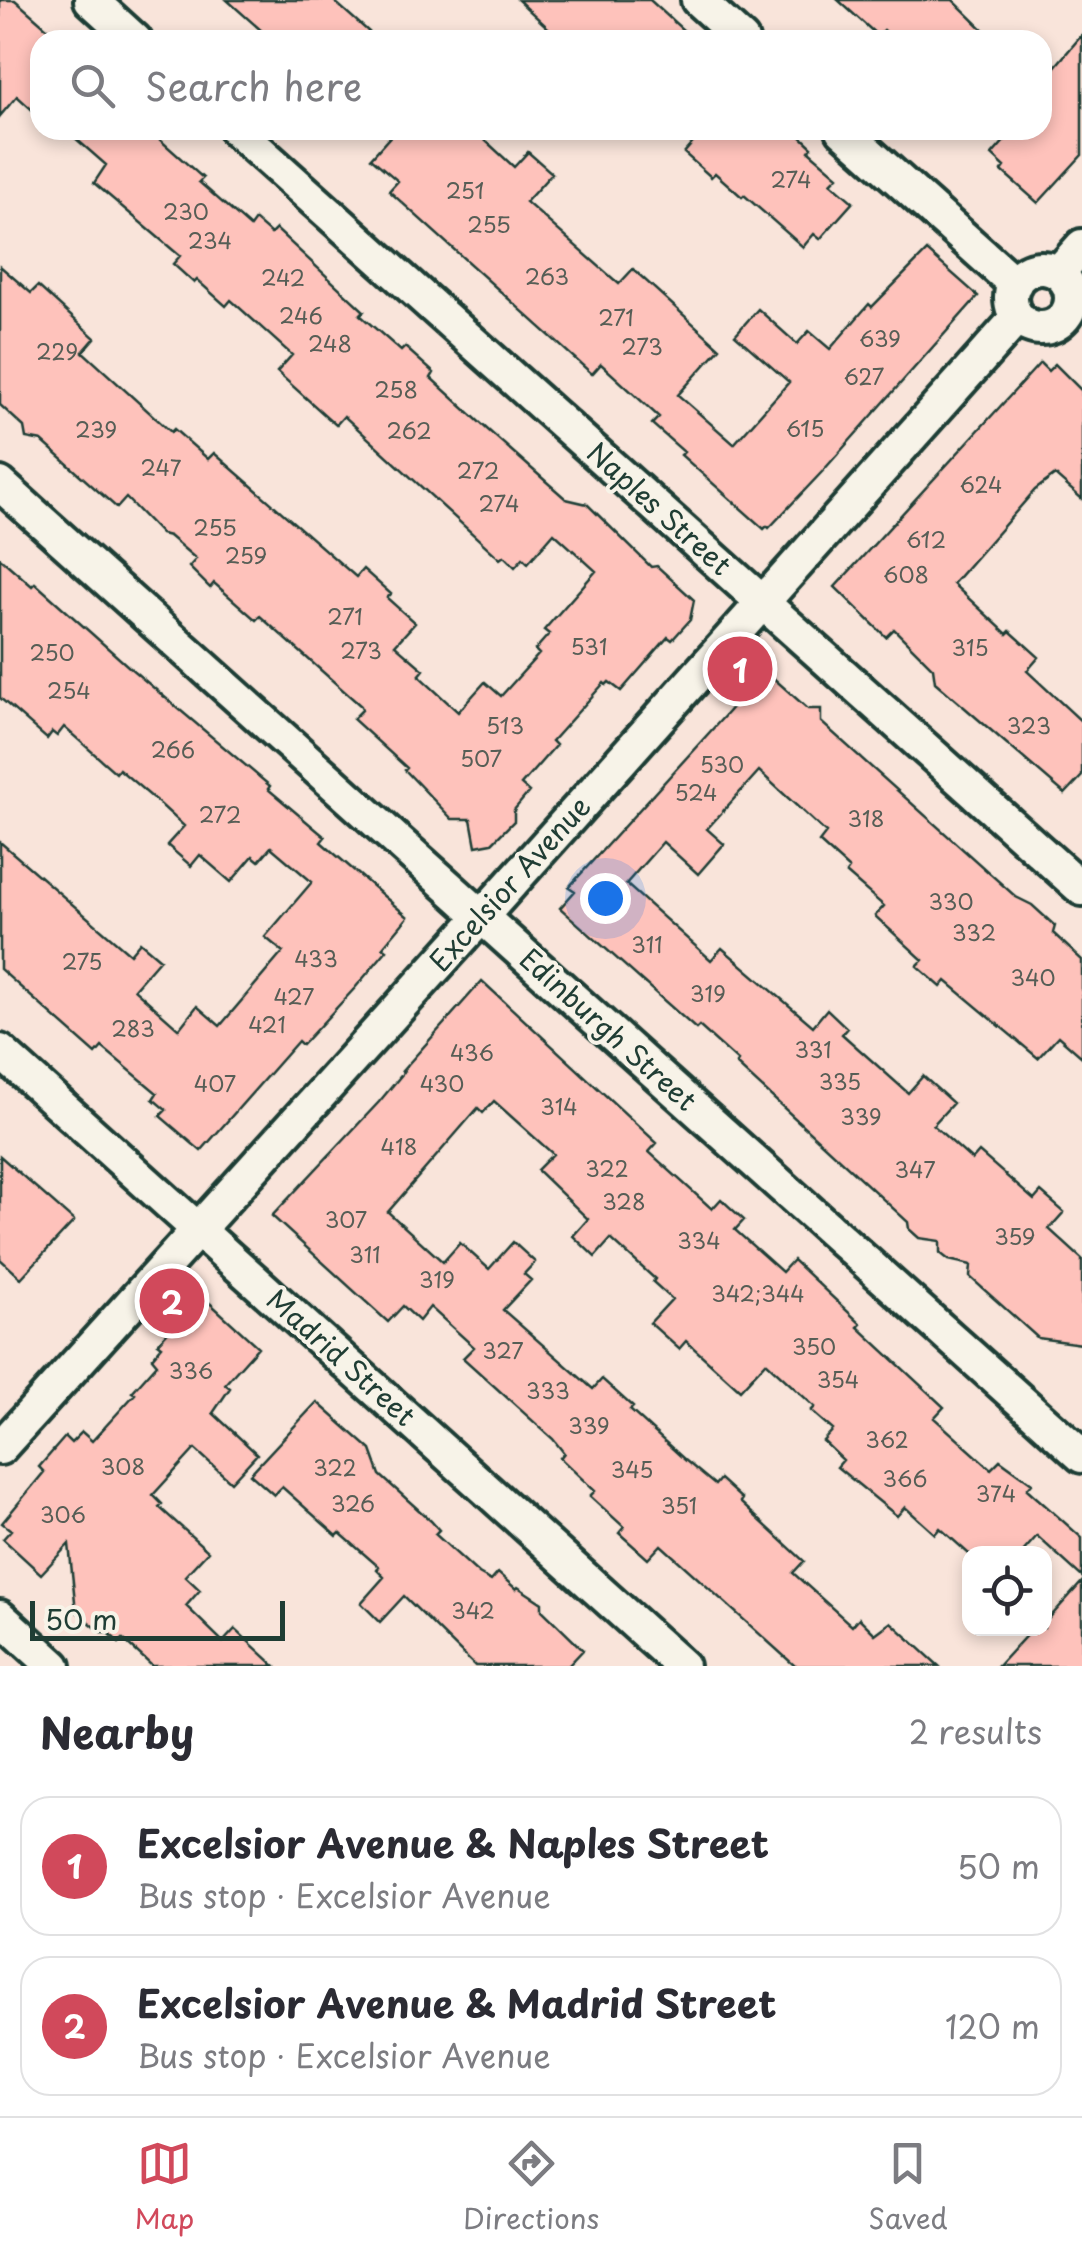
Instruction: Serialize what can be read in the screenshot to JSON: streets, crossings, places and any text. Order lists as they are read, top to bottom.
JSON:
{
  "streets": {
    "street": [
      "Naples Street",
      "Excelsior Avenue",
      "Edinburgh Street",
      "Madrid Street"
    ]
  },
  "crossings": [
    ["Naples Street", "Excelsior Avenue"],
    ["Excelsior Avenue", "Edinburgh Street"],
    ["Excelsior Avenue", "Madrid Street"]
  ],
  "house_numbers": [
    "274",
    "251",
    "230",
    "255",
    "234",
    "263",
    "242",
    "246",
    "271",
    "639",
    "248",
    "273",
    "229",
    "627",
    "258",
    "615",
    "239",
    "262",
    "247",
    "272",
    "624",
    "274",
    "255",
    "612",
    "259",
    "608",
    "271",
    "531",
    "315",
    "273",
    "250",
    "254",
    "513",
    "323",
    "266",
    "507",
    "530",
    "524",
    "272",
    "318",
    "330",
    "332",
    "311",
    "433",
    "275",
    "340",
    "319",
    "427",
    "421",
    "283",
    "331",
    "436",
    "335",
    "407",
    "430",
    "314",
    "339",
    "418",
    "322",
    "347",
    "328",
    "307",
    "359",
    "334",
    "311",
    "319",
    "342;344",
    "350",
    "327",
    "336",
    "354",
    "333",
    "339",
    "362",
    "308",
    "322",
    "345",
    "366",
    "374",
    "326",
    "351",
    "306",
    "342"
  ],
  "scale_bar": "50 m",
  "page": {
    "search": "Search here",
    "pins": ["1", "2"],
    "scale": "50 m",
    "heading": ["Nearby", "2 results"],
    "list": [
      {
        "mark": "1",
        "name": "Excelsior Avenue & Naples Street",
        "note": "Bus stop · Excelsior Avenue",
        "value": "50 m"
      },
      {
        "mark": "2",
        "name": "Excelsior Avenue & Madrid Street",
        "note": "Bus stop · Excelsior Avenue",
        "value": "120 m"
      }
    ],
    "nav": ["Map", "Directions", "Saved"]
  }
}
